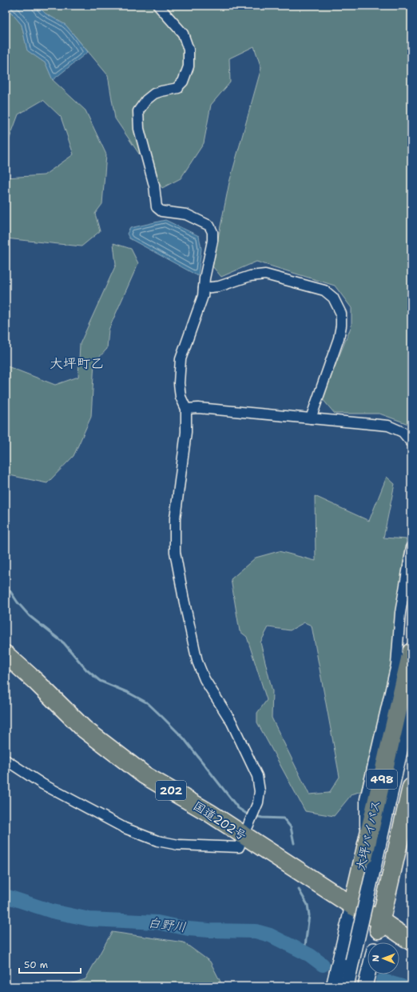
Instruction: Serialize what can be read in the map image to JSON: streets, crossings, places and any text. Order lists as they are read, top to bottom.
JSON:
{
  "streets": {
    "highway": [
      "498",
      "202",
      "国道202号",
      "大坪バイパス"
    ]
  },
  "crossings": [
    ["498", "国道202号"],
    ["国道202号", "大坪バイパス"]
  ],
  "districts": ["大坪町乙"],
  "water": ["白野川"],
  "scale_bar": "50 m",
  "north": "left"
}
